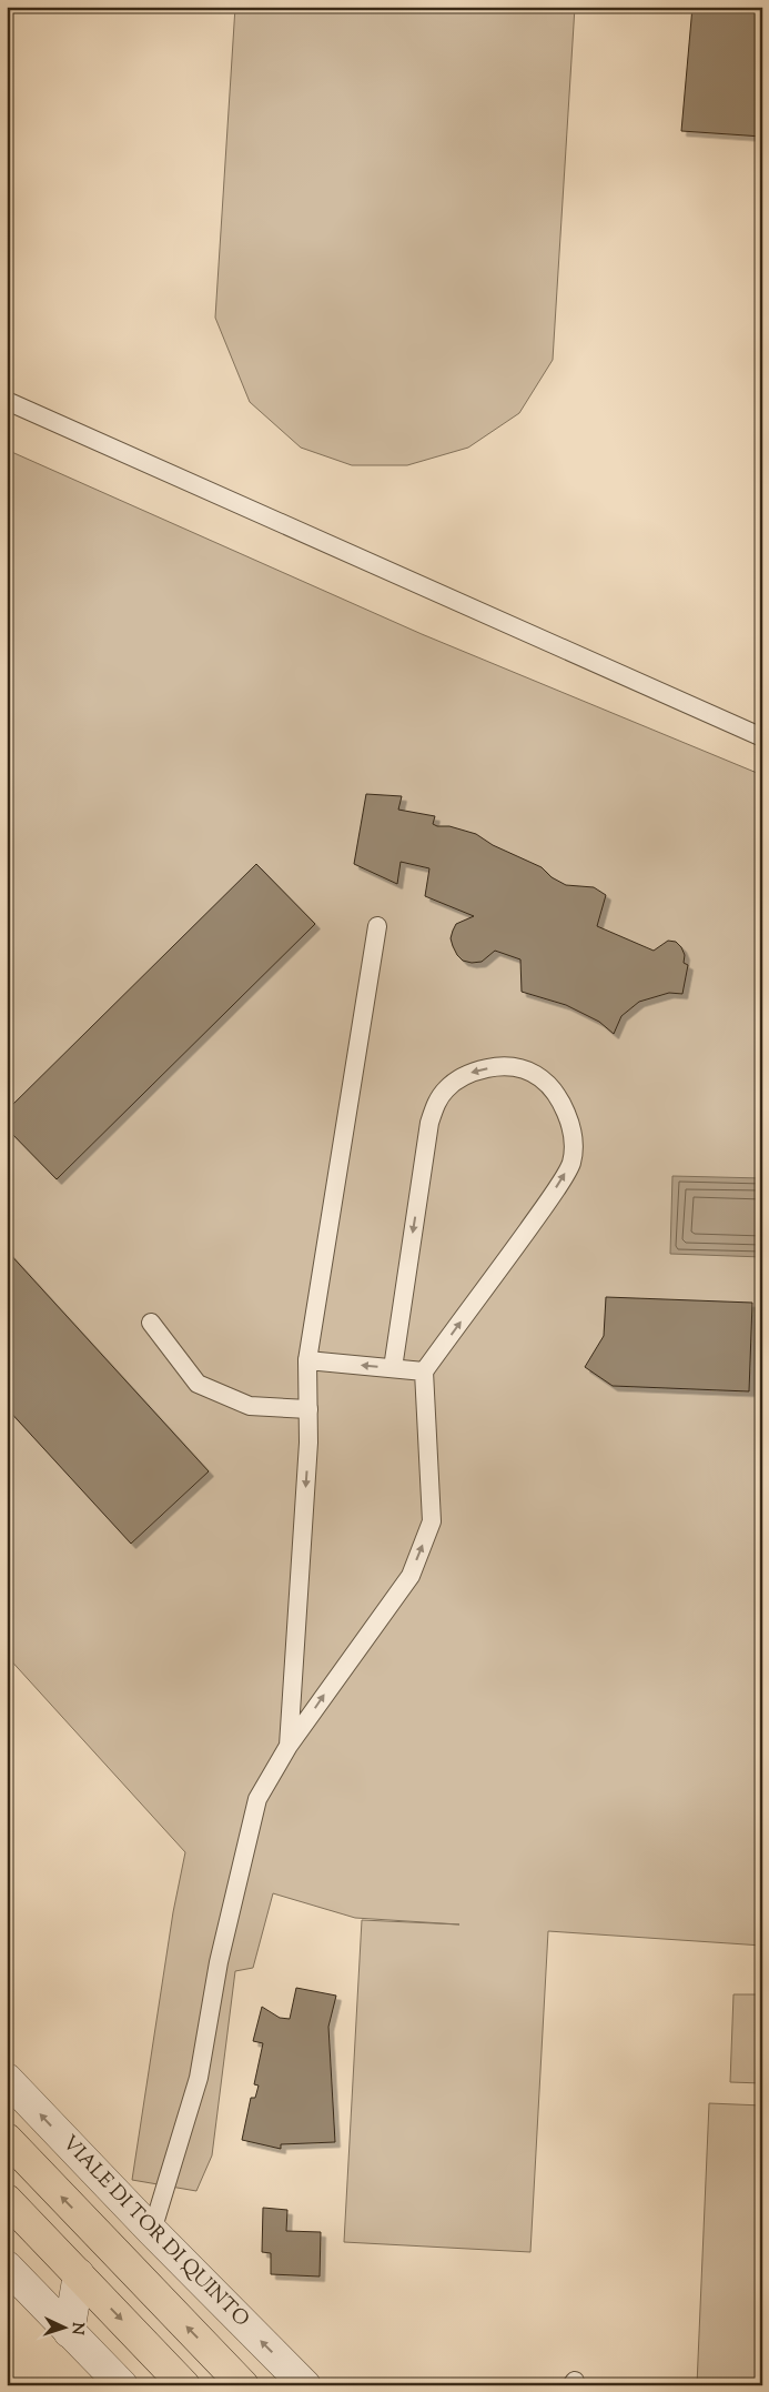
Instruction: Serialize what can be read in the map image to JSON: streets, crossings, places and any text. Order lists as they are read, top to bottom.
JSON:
{
  "streets": {
    "street": ["VIALE DI TOR DI QUINTO"]
  },
  "north": "right"
}
